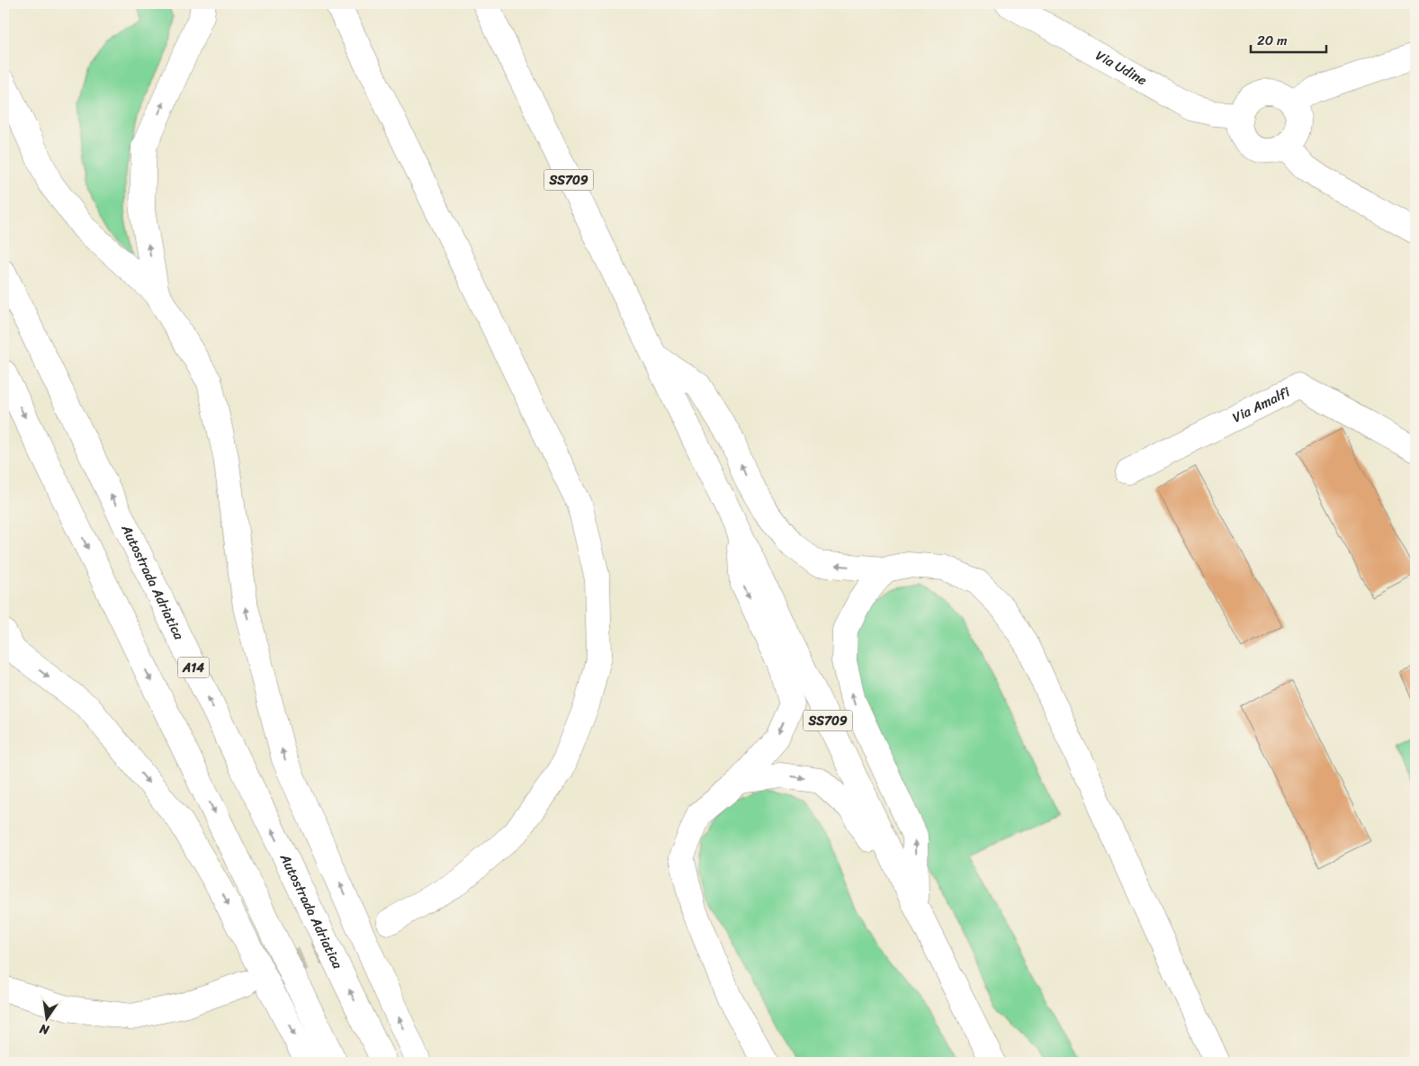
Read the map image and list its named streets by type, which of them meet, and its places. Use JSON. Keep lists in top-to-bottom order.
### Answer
{
  "streets": {
    "main road": [
      "Via Udine",
      "SS709",
      "Via Amalfi",
      "Autostrada Adriatica",
      "A14"
    ]
  },
  "scale_bar": "20 m",
  "north": "bottom"
}
